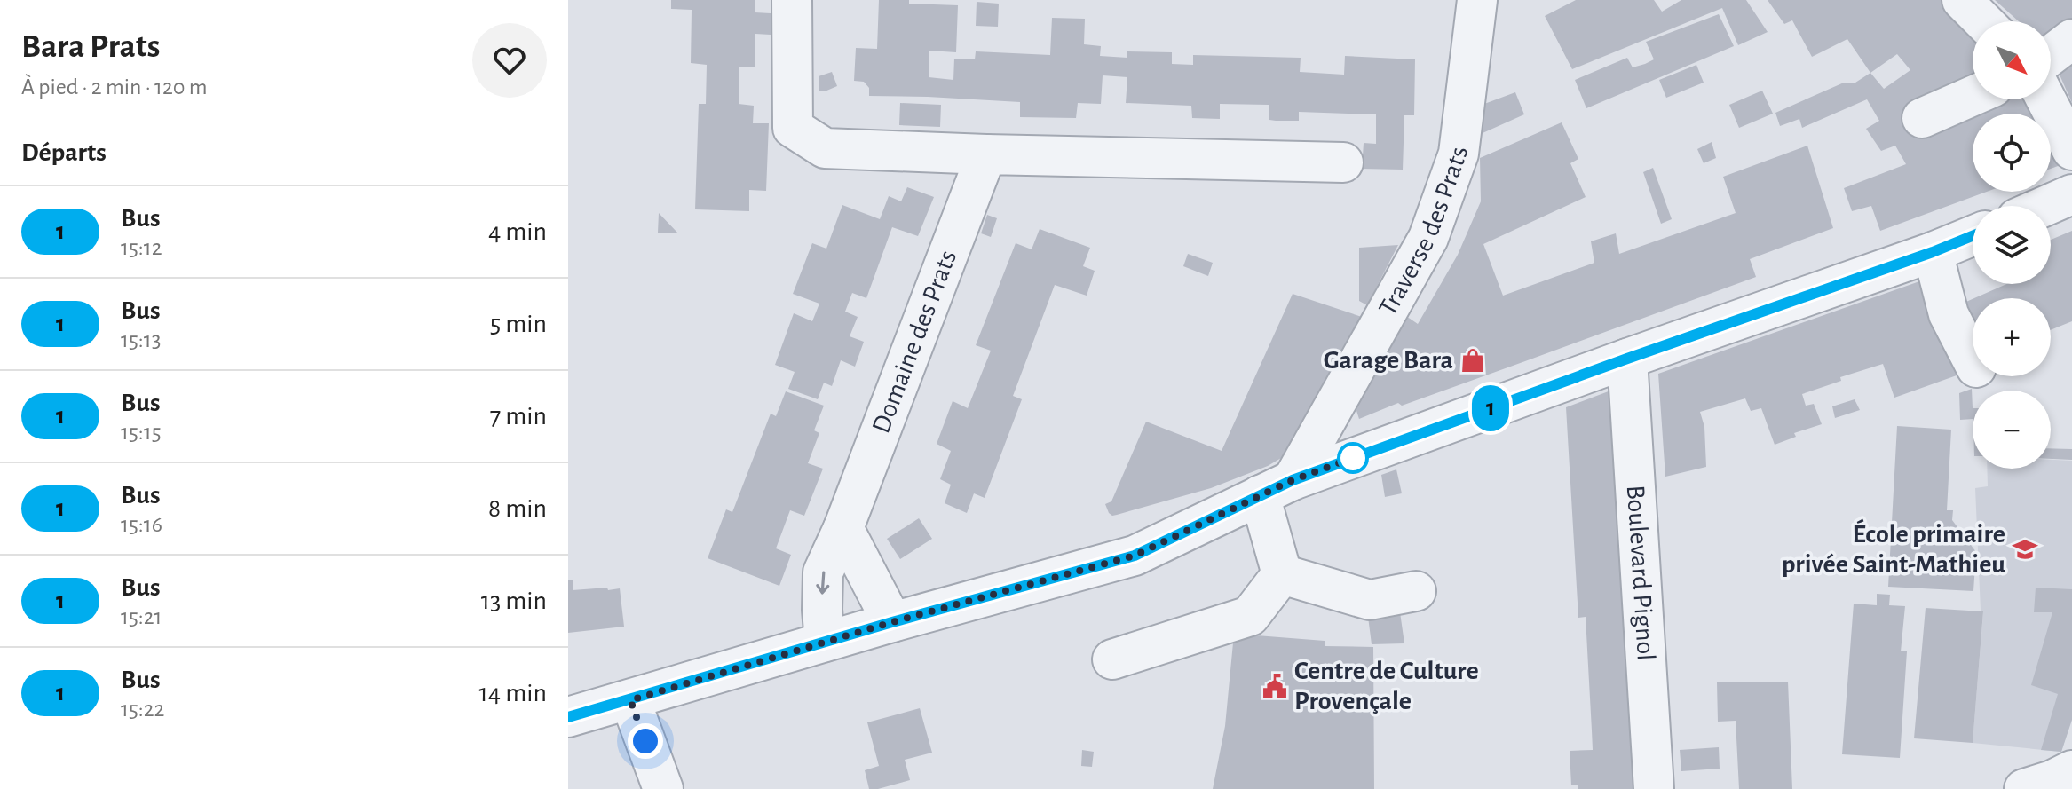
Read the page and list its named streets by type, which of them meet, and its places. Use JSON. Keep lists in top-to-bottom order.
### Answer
{
  "streets": {
    "street": ["Traverse des Prats", "Domaine des Prats", "Boulevard Pignol"]
  },
  "places": {
    "shop": ["Garage Bara"],
    "school or university": ["École primaire privée Saint-Mathieu"],
    "public building": ["Centre de Culture Provençale"]
  },
  "lines": ["bus line 1"],
  "north": "bottom right",
  "page": {
    "heading": [
      ["Bara Prats", "À pied · 2 min · 120 m"],
      "Départs"
    ],
    "on_map": "1",
    "map_buttons": ["+", "−"],
    "list": [
      {
        "mark": "1",
        "name": "Bus",
        "note": "15:12",
        "value": "4 min"
      },
      {
        "mark": "1",
        "name": "Bus",
        "note": "15:13",
        "value": "5 min"
      },
      {
        "mark": "1",
        "name": "Bus",
        "note": "15:15",
        "value": "7 min"
      },
      {
        "mark": "1",
        "name": "Bus",
        "note": "15:16",
        "value": "8 min"
      },
      {
        "mark": "1",
        "name": "Bus",
        "note": "15:21",
        "value": "13 min"
      },
      {
        "mark": "1",
        "name": "Bus",
        "note": "15:22",
        "value": "14 min"
      }
    ]
  }
}
